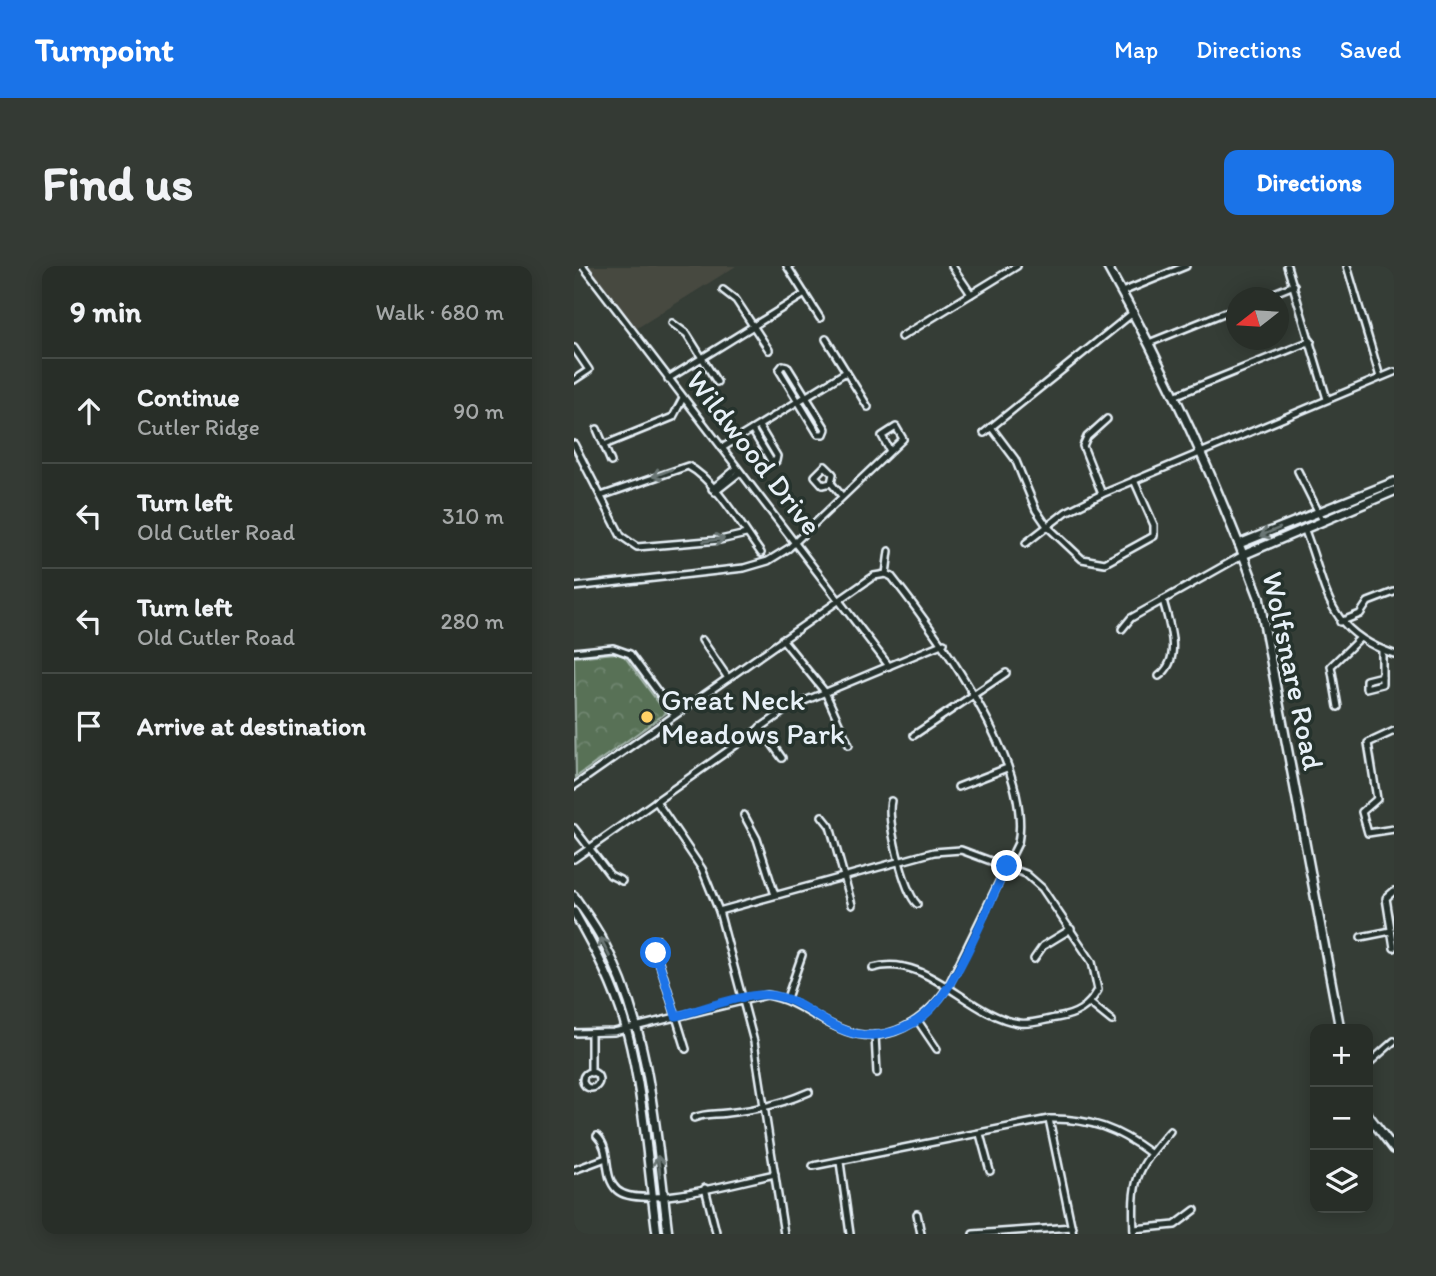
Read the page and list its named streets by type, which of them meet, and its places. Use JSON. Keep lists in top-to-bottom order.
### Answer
{
  "streets": {
    "street": ["Wildwood Drive", "Wolfsnare Road"]
  },
  "places": ["Great Neck Meadows Park"],
  "north": "left",
  "page": {
    "header": "Turnpoint",
    "nav": ["Map", "Directions", "Saved"],
    "buttons": "Directions",
    "title": "Find us",
    "heading": ["9 min", "Walk · 680 m"],
    "list": [
      ["Continue", "Cutler Ridge", "90 m"],
      ["Turn left", "Old Cutler Road", "310 m"],
      ["Turn left", "Old Cutler Road", "280 m"],
      "Arrive at destination"
    ],
    "map_buttons": ["+", "−"]
  }
}
